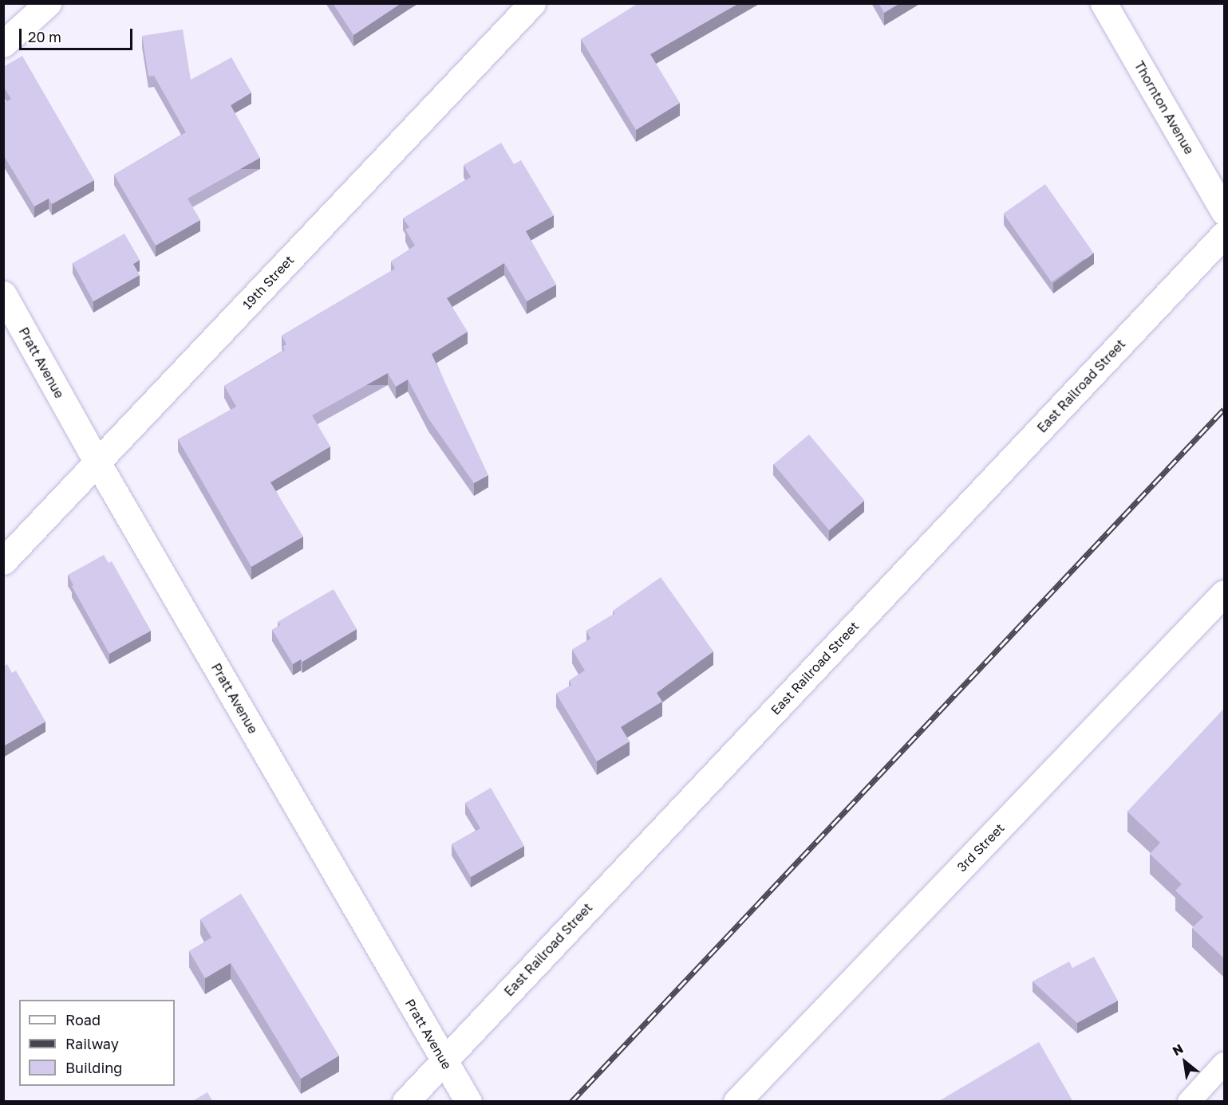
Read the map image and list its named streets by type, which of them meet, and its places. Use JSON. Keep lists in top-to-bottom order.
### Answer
{
  "streets": {
    "street": [
      "Thornton Avenue",
      "19th Street",
      "Pratt Avenue",
      "East Railroad Street",
      "3rd Street"
    ]
  },
  "crossings": [
    ["19th Street", "Pratt Avenue"],
    ["Pratt Avenue", "East Railroad Street"]
  ],
  "legend": ["Road", "Railway", "Building"],
  "scale_bar": "20 m",
  "north": "top left"
}
